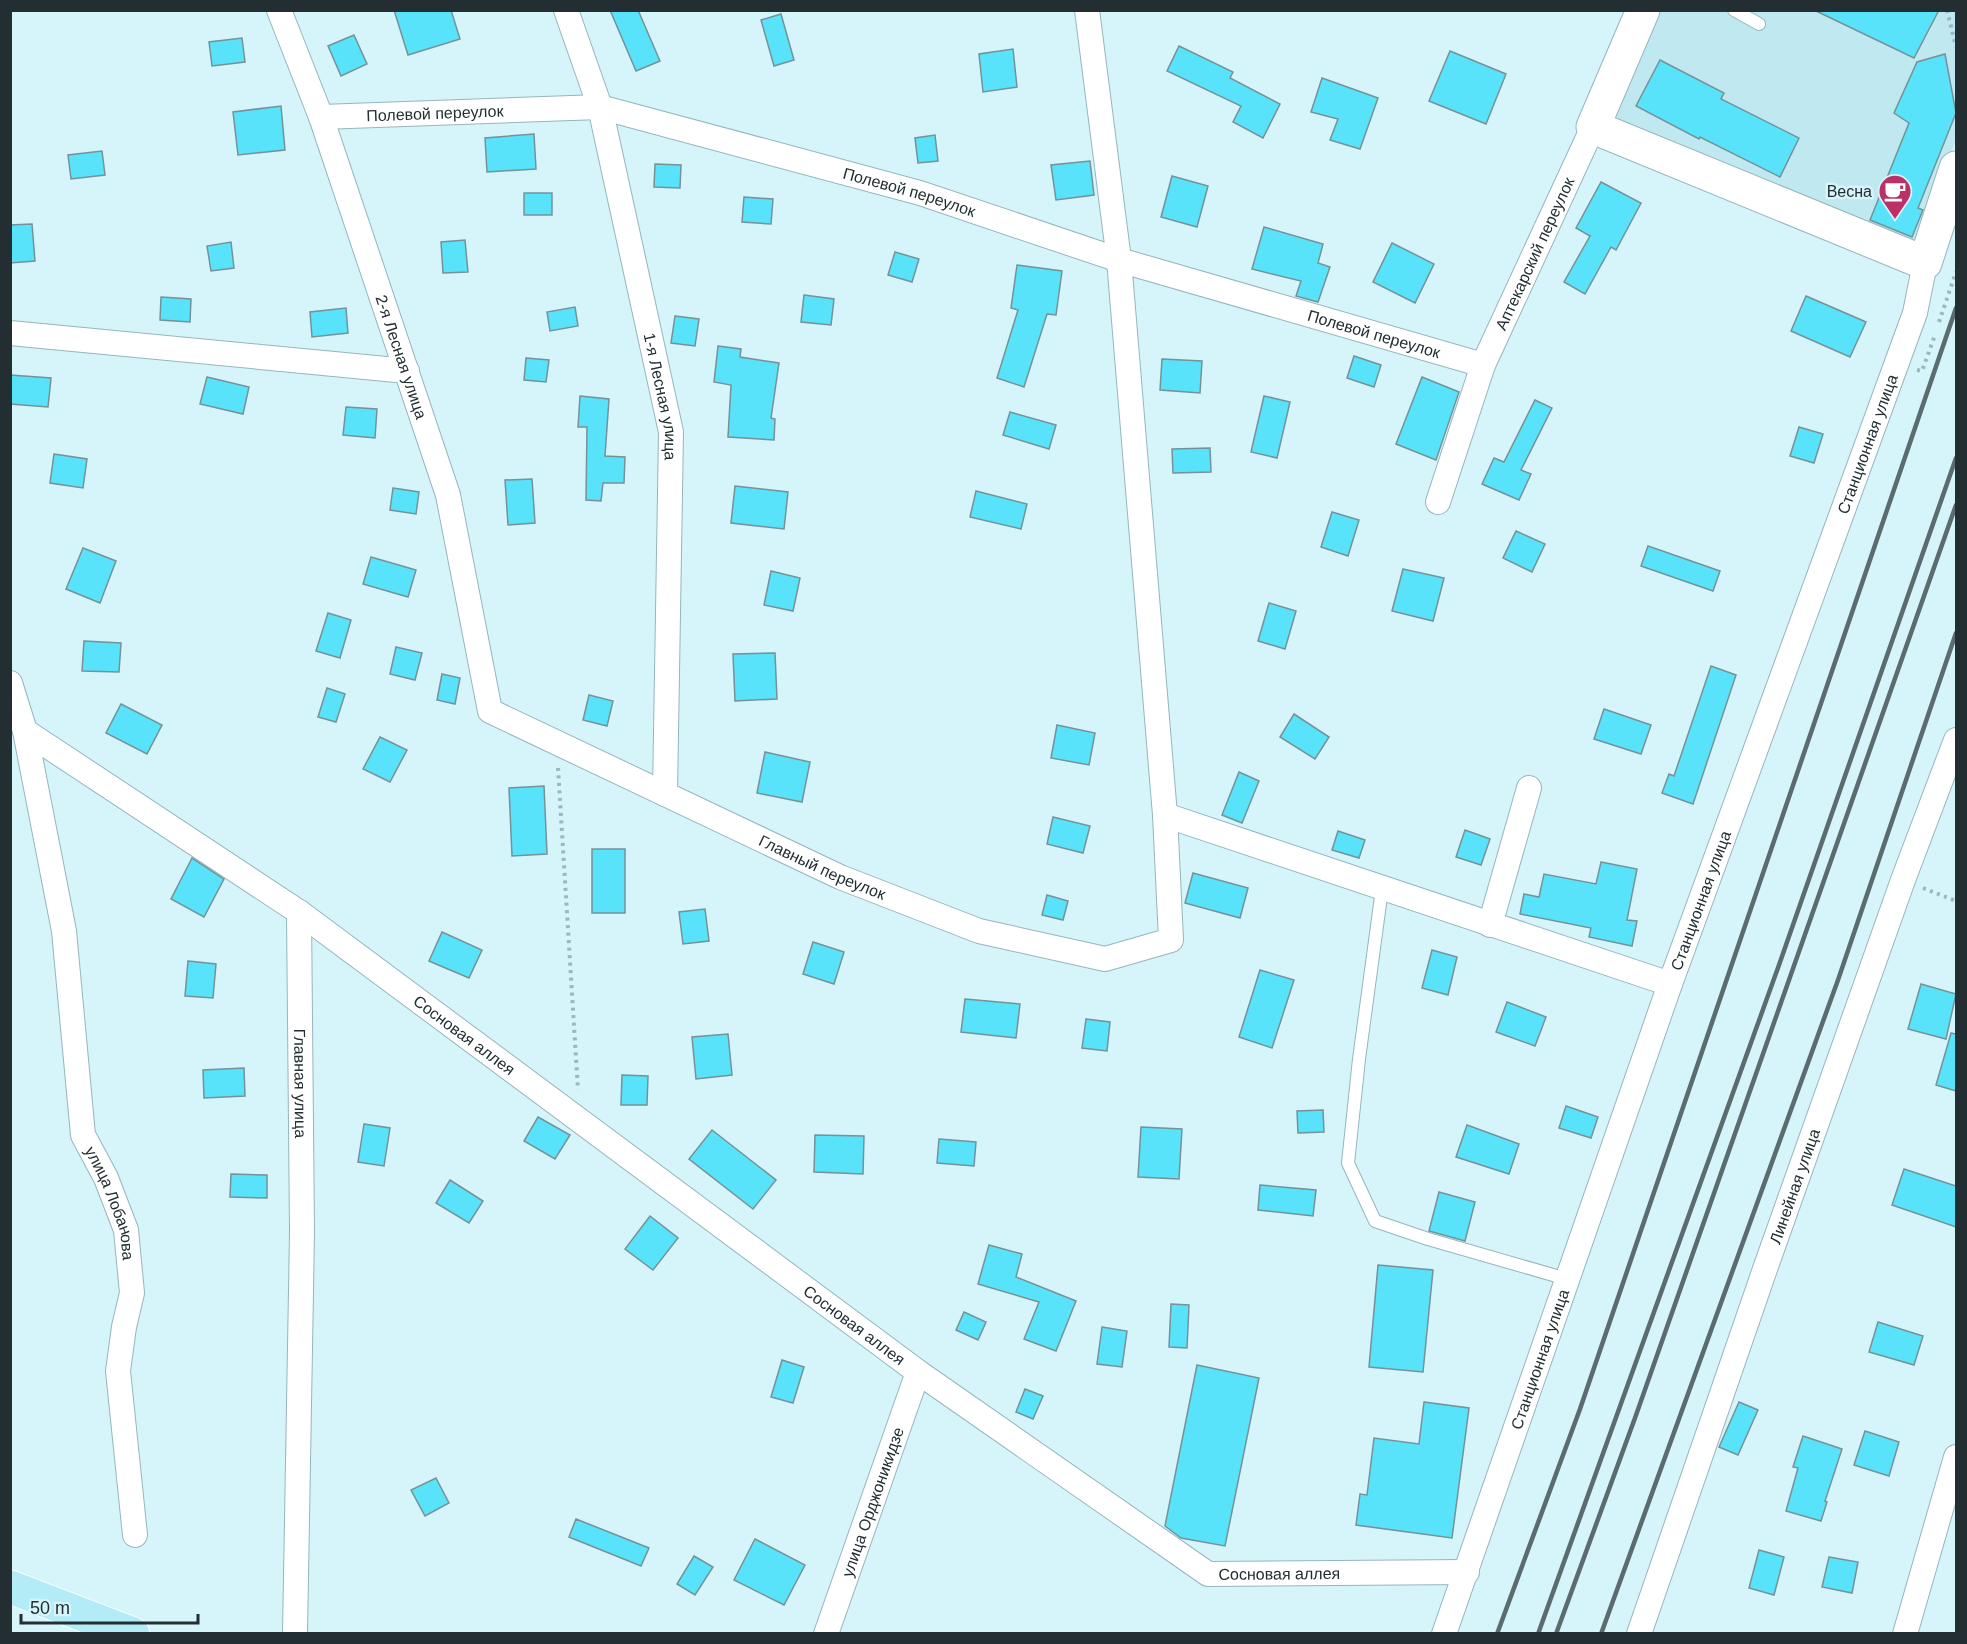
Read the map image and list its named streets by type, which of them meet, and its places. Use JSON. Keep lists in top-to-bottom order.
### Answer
{
  "streets": {
    "street": [
      "Полевой переулок",
      "Аптекарский переулок",
      "2-я Лесная улица",
      "1-я Лесная улица",
      "Станционная улица",
      "Главный переулок",
      "Сосновая аллея",
      "Главная улица",
      "Линейная улица",
      "улица Лобанова",
      "улица Орджоникидзе"
    ]
  },
  "crossings": [
    ["Полевой переулок", "Аптекарский переулок"],
    ["Полевой переулок", "2-я Лесная улица"],
    ["Полевой переулок", "1-я Лесная улица"],
    ["2-я Лесная улица", "Главный переулок"],
    ["1-я Лесная улица", "Главный переулок"],
    ["Станционная улица", "Сосновая аллея"],
    ["Сосновая аллея", "Главная улица"],
    ["Сосновая аллея", "улица Орджоникидзе"]
  ],
  "places": {
    "cafe": ["Весна"]
  },
  "scale_bar": "50 m"
}
